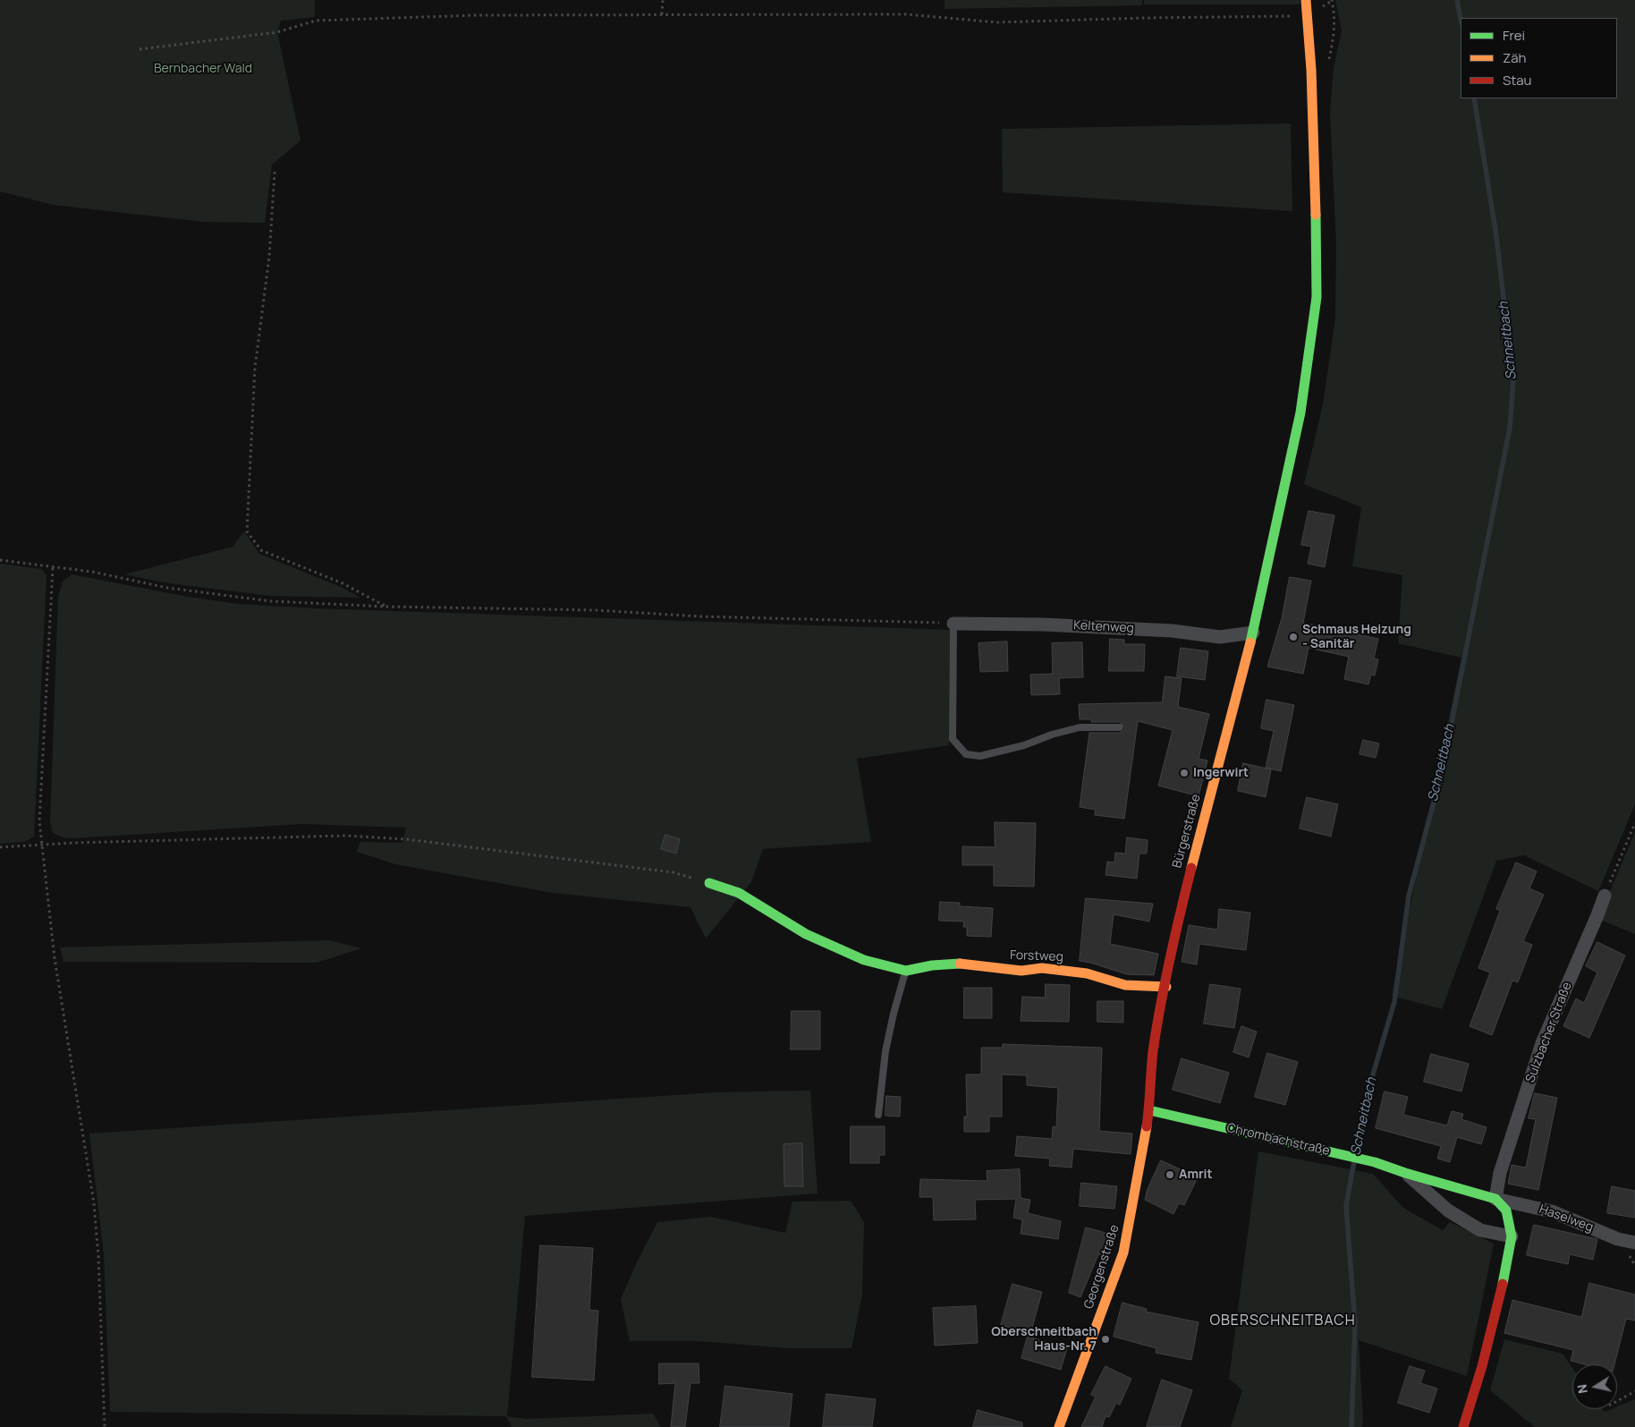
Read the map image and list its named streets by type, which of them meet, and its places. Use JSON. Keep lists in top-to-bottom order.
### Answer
{
  "streets": {
    "street": [
      "Keltenweg",
      "Bürgerstraße",
      "Forstweg",
      "Sulzbacher Straße",
      "Chrombachstraße",
      "Haselweg",
      "Georgenstraße"
    ]
  },
  "crossings": [
    ["Keltenweg", "Bürgerstraße"],
    ["Bürgerstraße", "Forstweg"],
    ["Bürgerstraße", "Chrombachstraße"],
    ["Bürgerstraße", "Georgenstraße"],
    ["Sulzbacher Straße", "Chrombachstraße"],
    ["Sulzbacher Straße", "Haselweg"],
    ["Chrombachstraße", "Haselweg"],
    ["Chrombachstraße", "Georgenstraße"]
  ],
  "districts": ["OBERSCHNEITBACH"],
  "water": ["Schneitbach"],
  "parks": ["Bernbacher Wald"],
  "places": [
    "Schmaus Heizung - Sanitär",
    "Ingerwirt",
    "Amrit",
    "Oberschneitbach Haus-Nr. 7"
  ],
  "legend": ["Frei", "Zäh", "Stau"],
  "north": "left"
}
